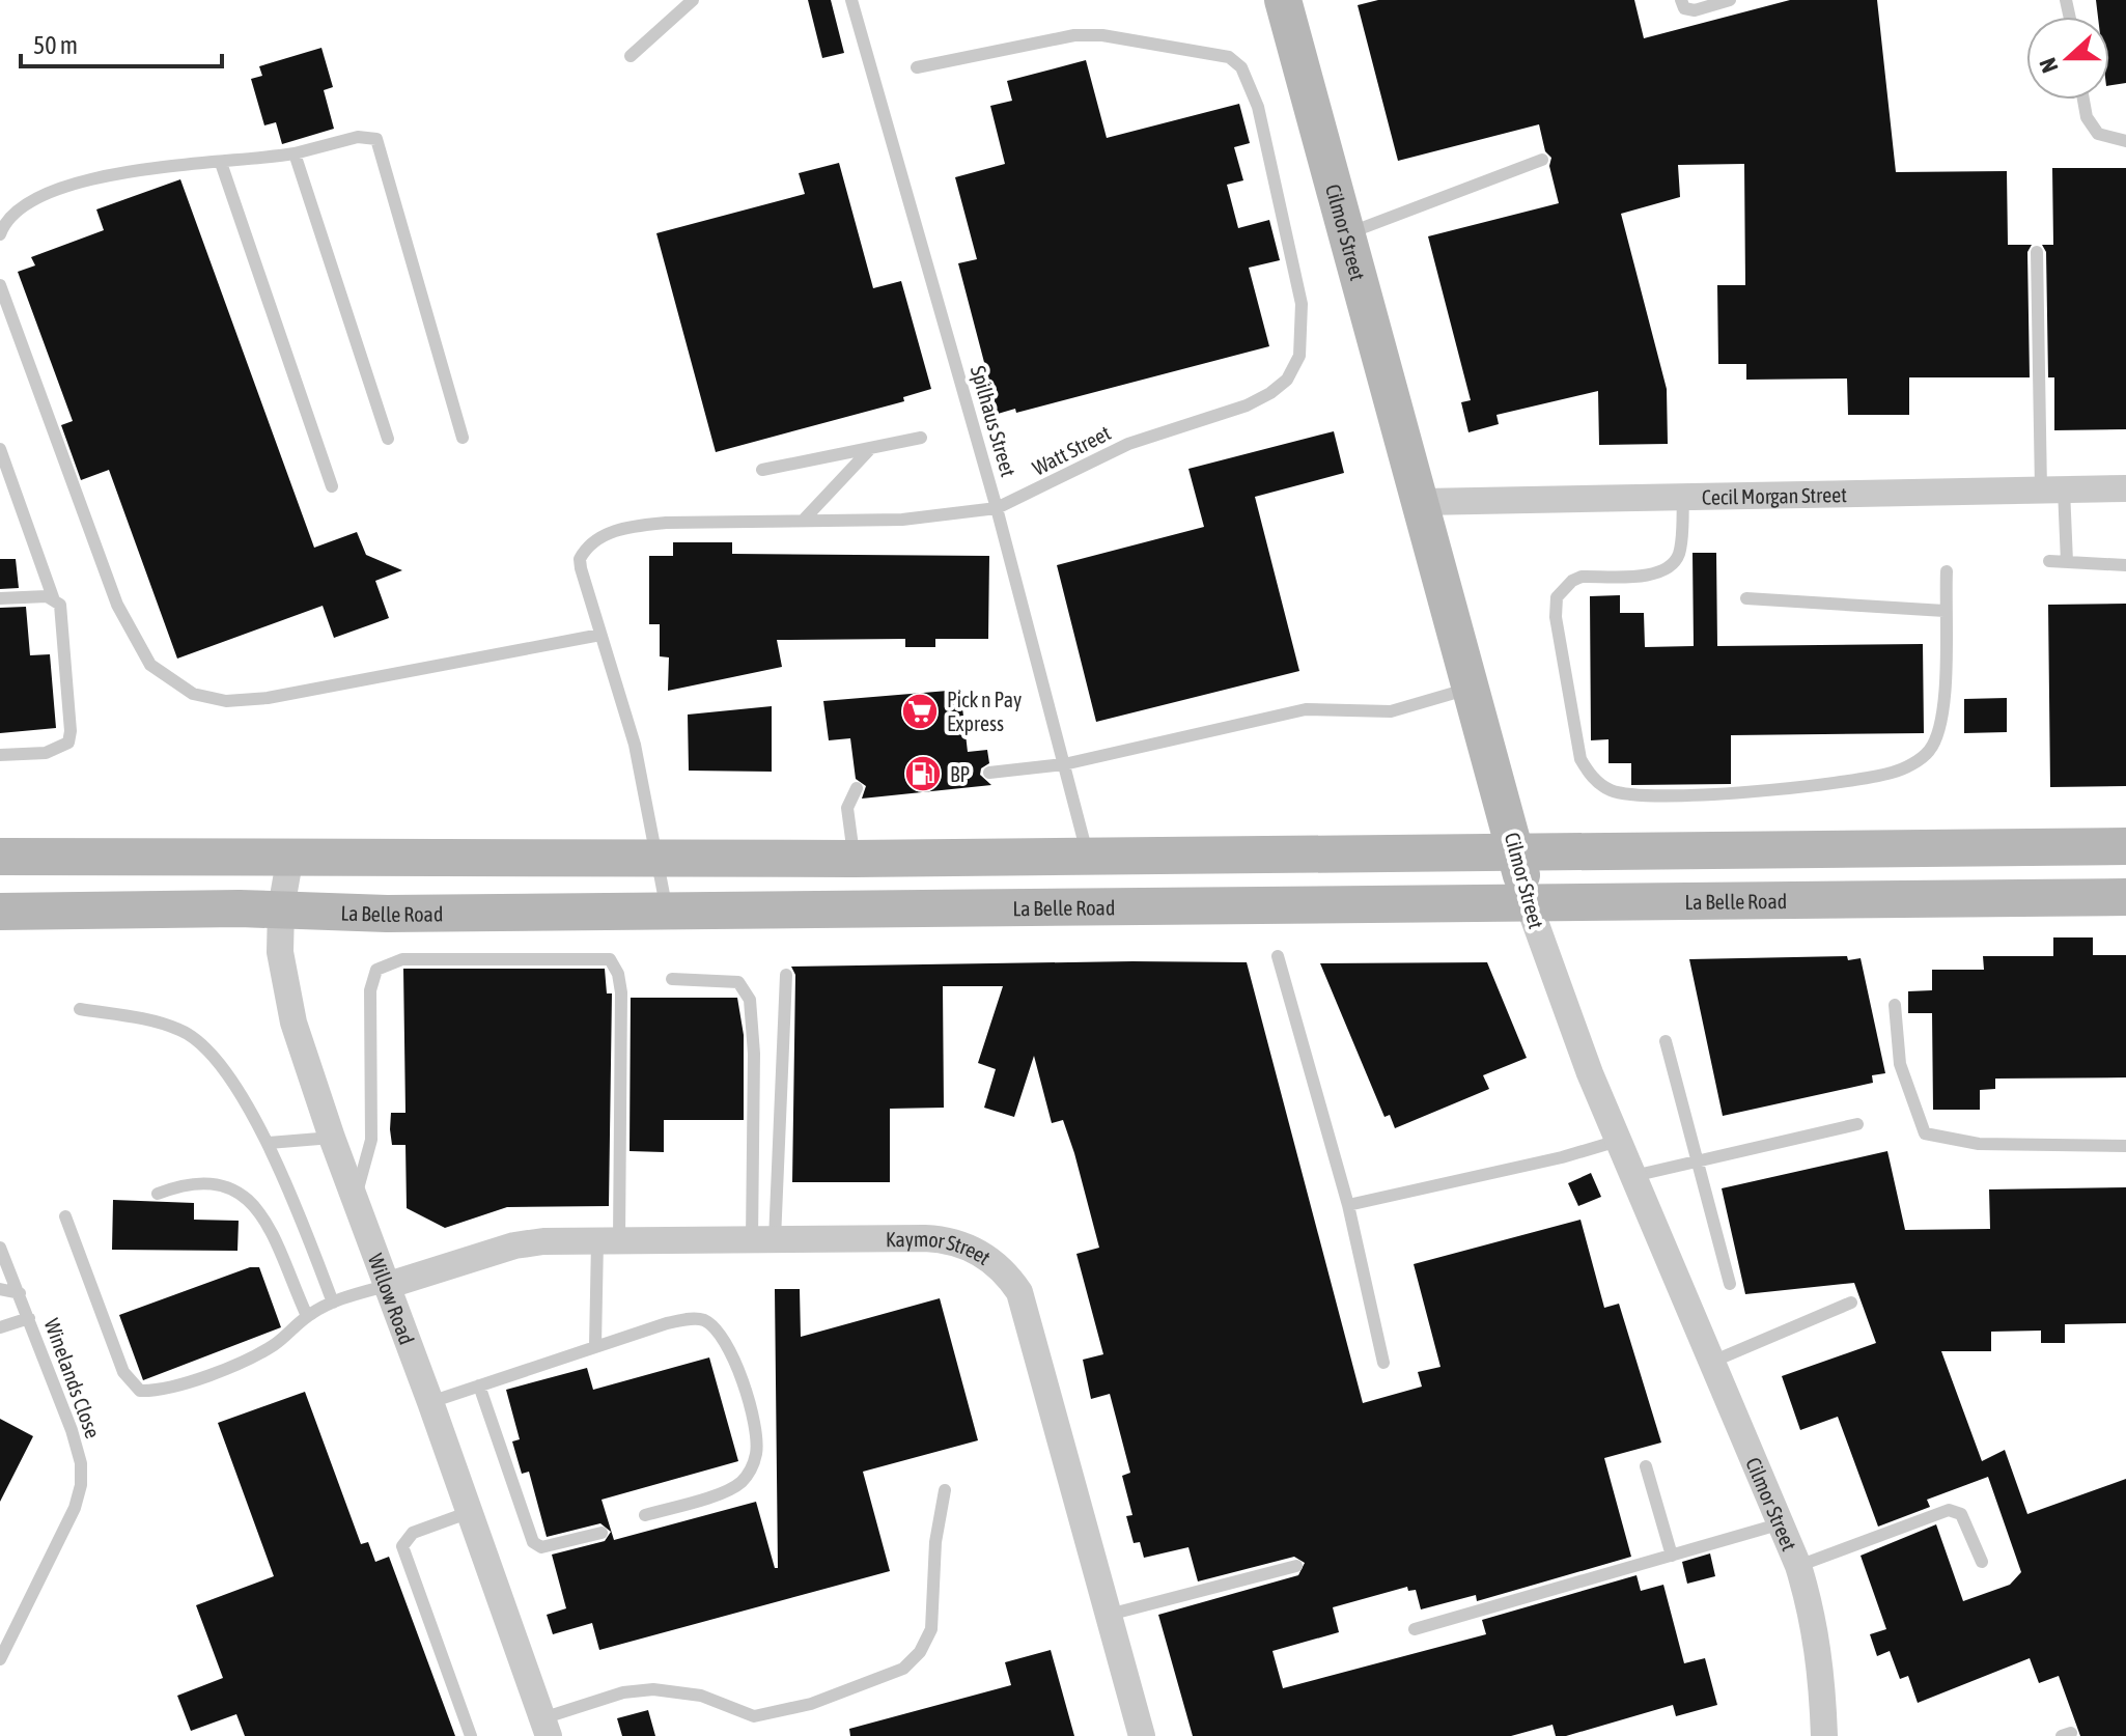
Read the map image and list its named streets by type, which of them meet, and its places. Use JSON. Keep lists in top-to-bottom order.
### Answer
{
  "streets": {
    "main road": ["Cilmor Street", "La Belle Road"],
    "street": ["Cecil Morgan Street", "Kaymor Street", "Willow Road"],
    "lane": ["Spilhaus Street", "Watt Street", "Winelands Close"]
  },
  "crossings": [
    ["Cilmor Street", "Cecil Morgan Street"],
    ["Cilmor Street", "La Belle Road"],
    ["Spilhaus Street", "Watt Street"],
    ["Watt Street", "La Belle Road"],
    ["La Belle Road", "Willow Road"],
    ["Kaymor Street", "Willow Road"]
  ],
  "places": {
    "supermarket": ["Pick n Pay Express"],
    "fuel station": ["BP"]
  },
  "scale_bar": "50 m",
  "north": "left"
}
